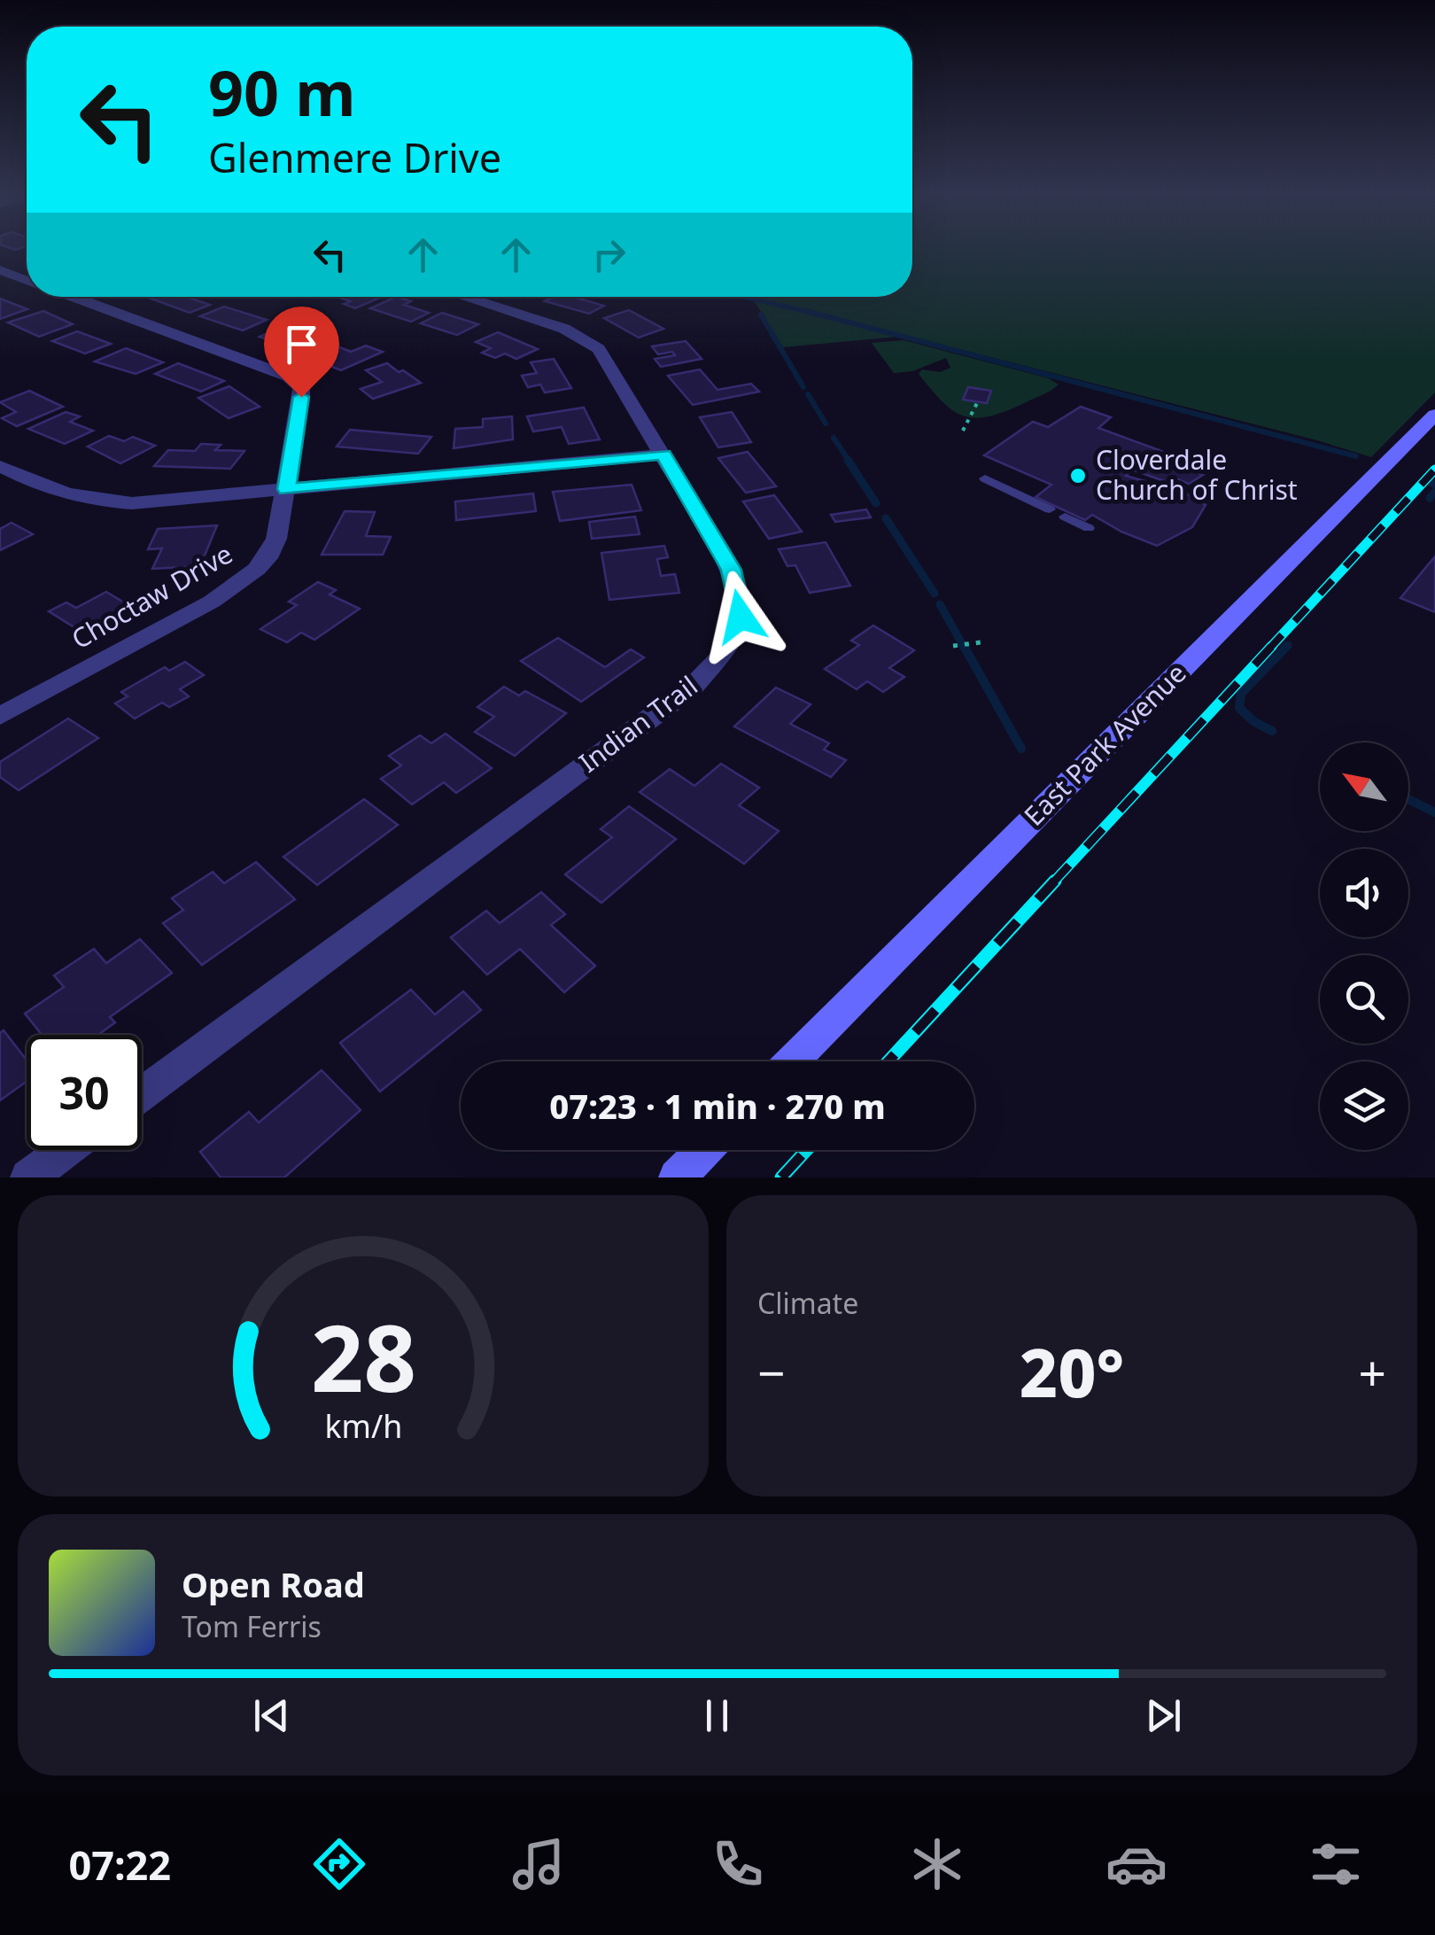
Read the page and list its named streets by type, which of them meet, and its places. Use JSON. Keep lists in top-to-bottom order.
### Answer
{
  "streets": {
    "street": ["Choctaw Drive", "Indian Trail", "East Park Avenue"]
  },
  "places": ["Cloverdale Church of Christ"],
  "north": "top left",
  "page": {
    "turn": ["90 m", "Glenmere Drive"],
    "limit": "30",
    "trip": "07:23 · 1 min · 270 m",
    "tile": "Climate",
    "heat": ["−", "20°", "+"],
    "song": ["Open Road", "Tom Ferris"],
    "tabs": "07:22",
    "gauge": ["28", "km/h"]
  }
}
